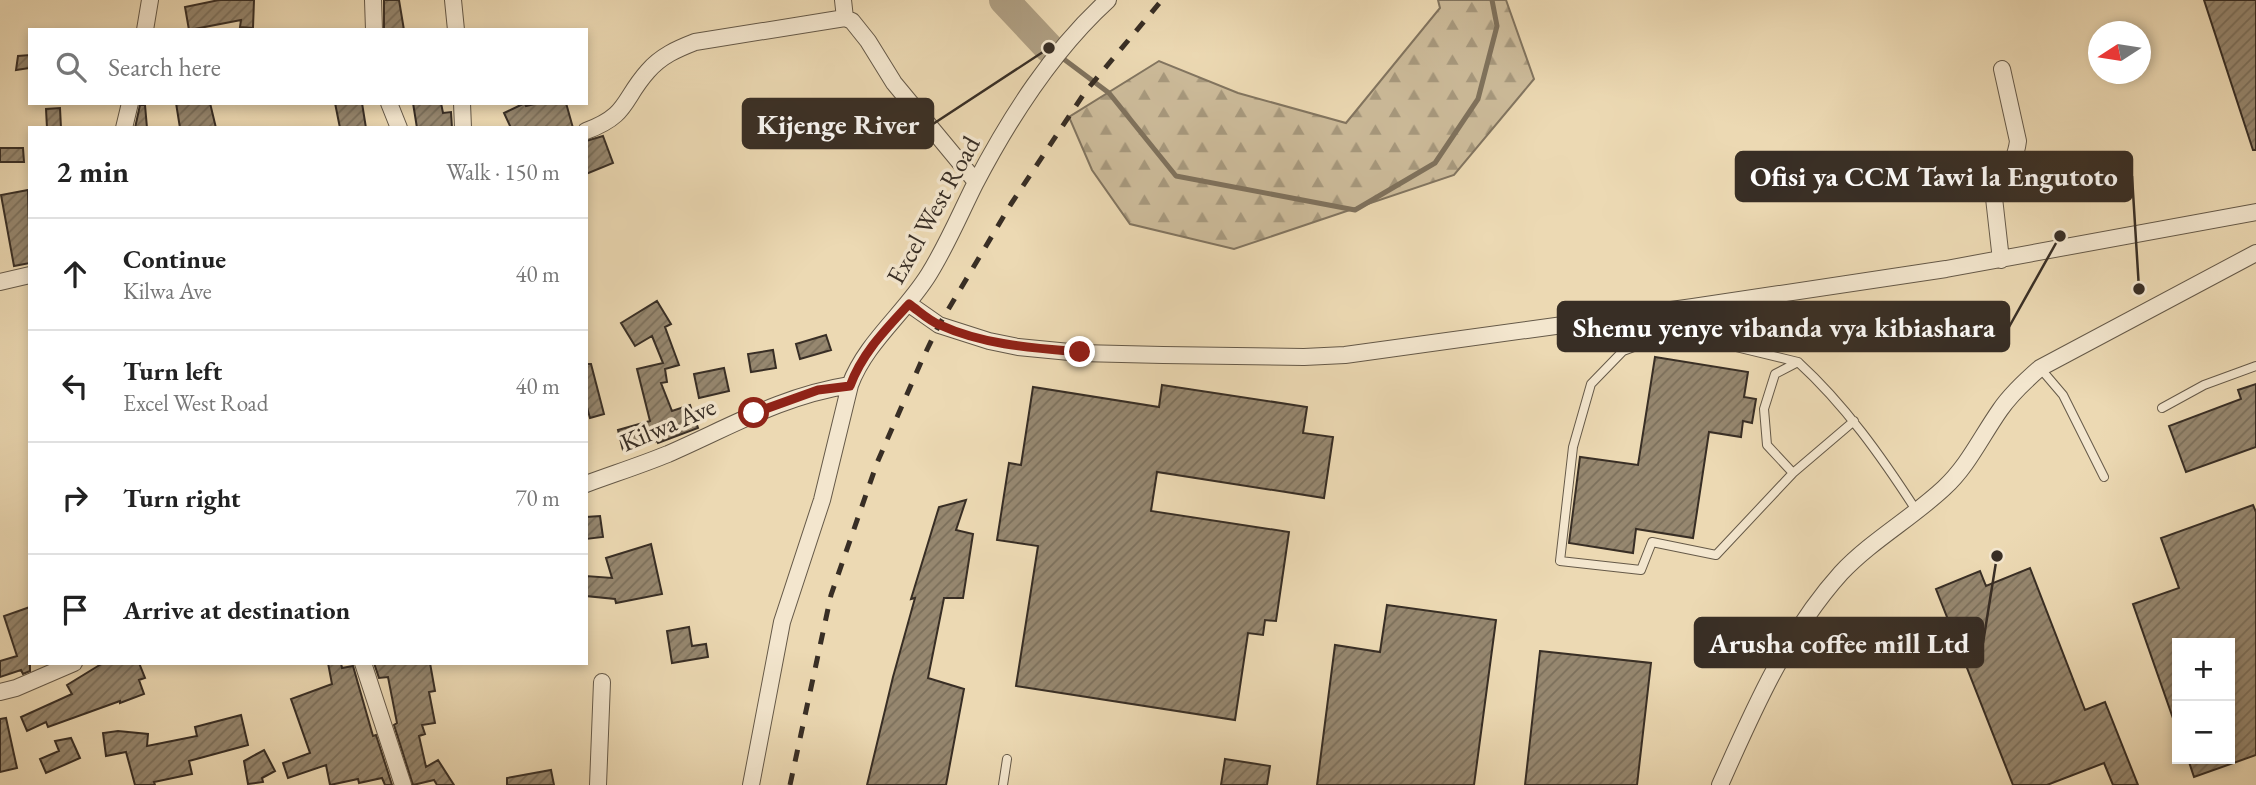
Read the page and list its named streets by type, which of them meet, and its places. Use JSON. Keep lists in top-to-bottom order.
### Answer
{
  "streets": {
    "street": ["Excel West Road", "Kilwa Ave"]
  },
  "crossings": [
    ["Excel West Road", "Kilwa Ave"]
  ],
  "places": [
    "Kijenge River",
    "Shemu yenye vibanda vya kibiashara",
    "Ofisi ya CCM Tawi la Engutoto",
    "Arusha coffee mill Ltd"
  ],
  "north": "left",
  "page": {
    "search": "Search here",
    "heading": ["2 min", "Walk · 150 m"],
    "list": [
      ["Continue", "Kilwa Ave", "40 m"],
      ["Turn left", "Excel West Road", "40 m"],
      ["Turn right", "70 m"],
      "Arrive at destination"
    ],
    "map_buttons": ["+", "−"]
  }
}
